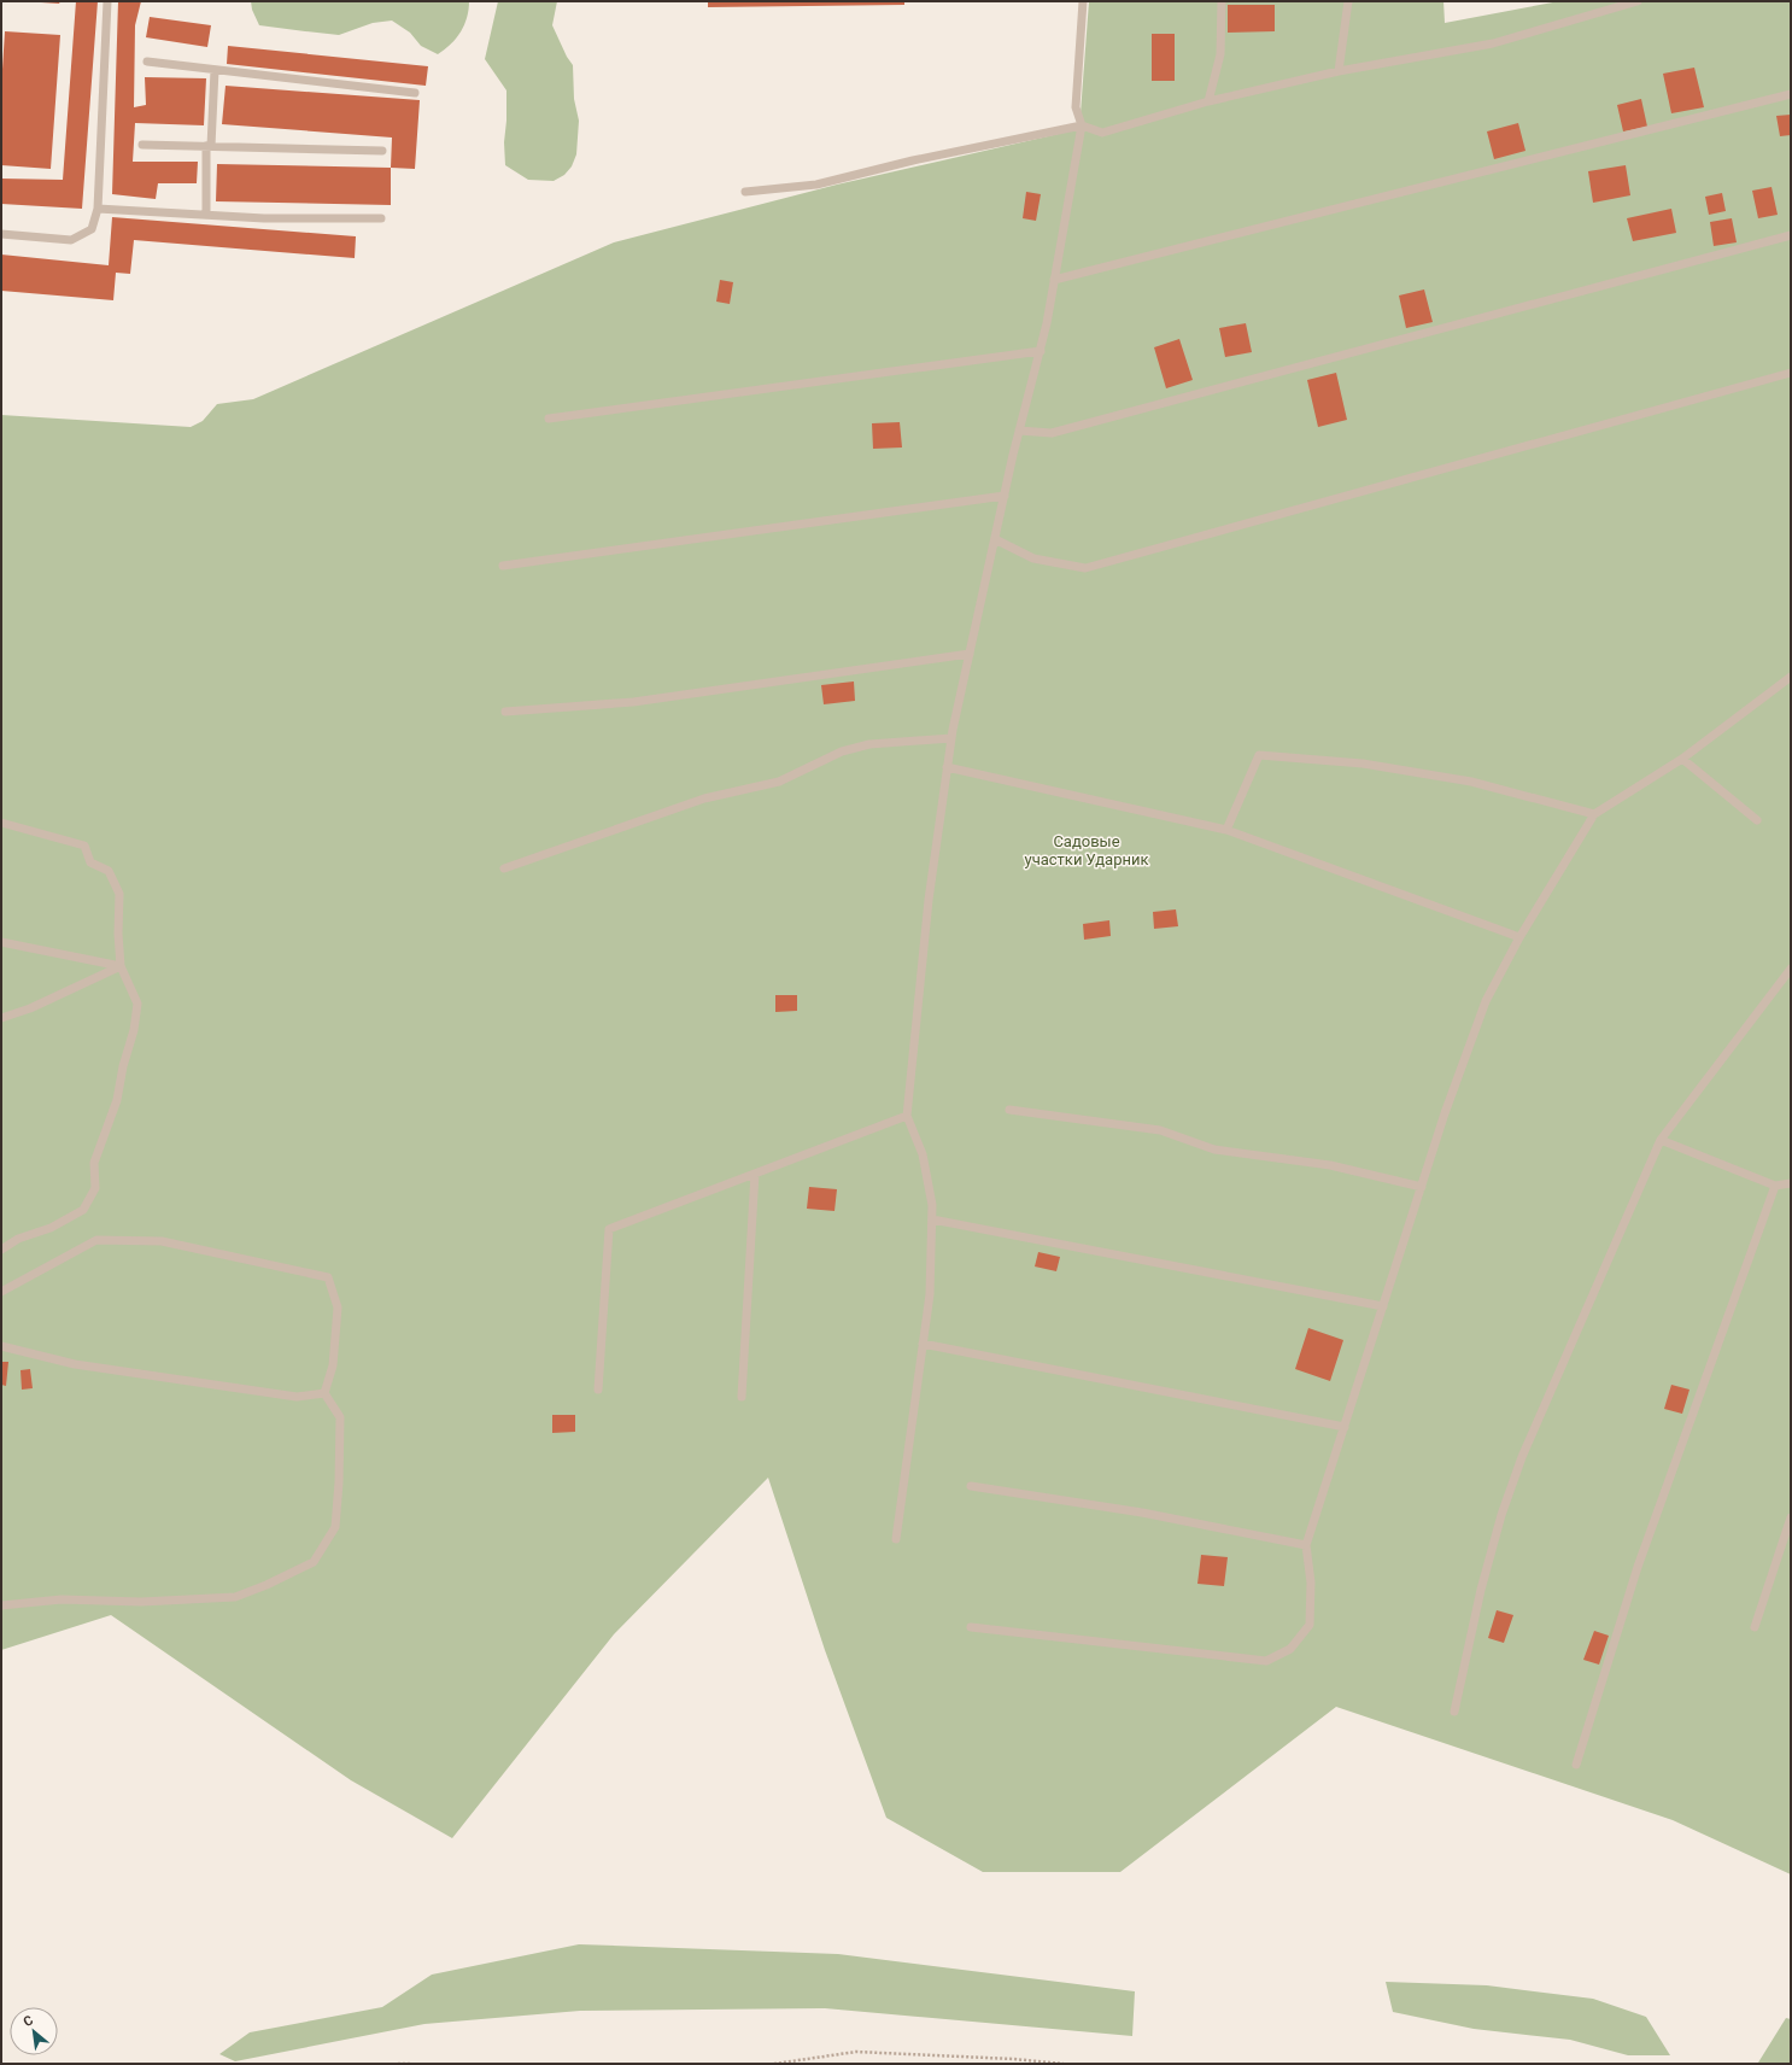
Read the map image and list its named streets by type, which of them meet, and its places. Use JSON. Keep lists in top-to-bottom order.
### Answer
{
  "parks": ["Садовые участки Ударник"],
  "north": "top left"
}
